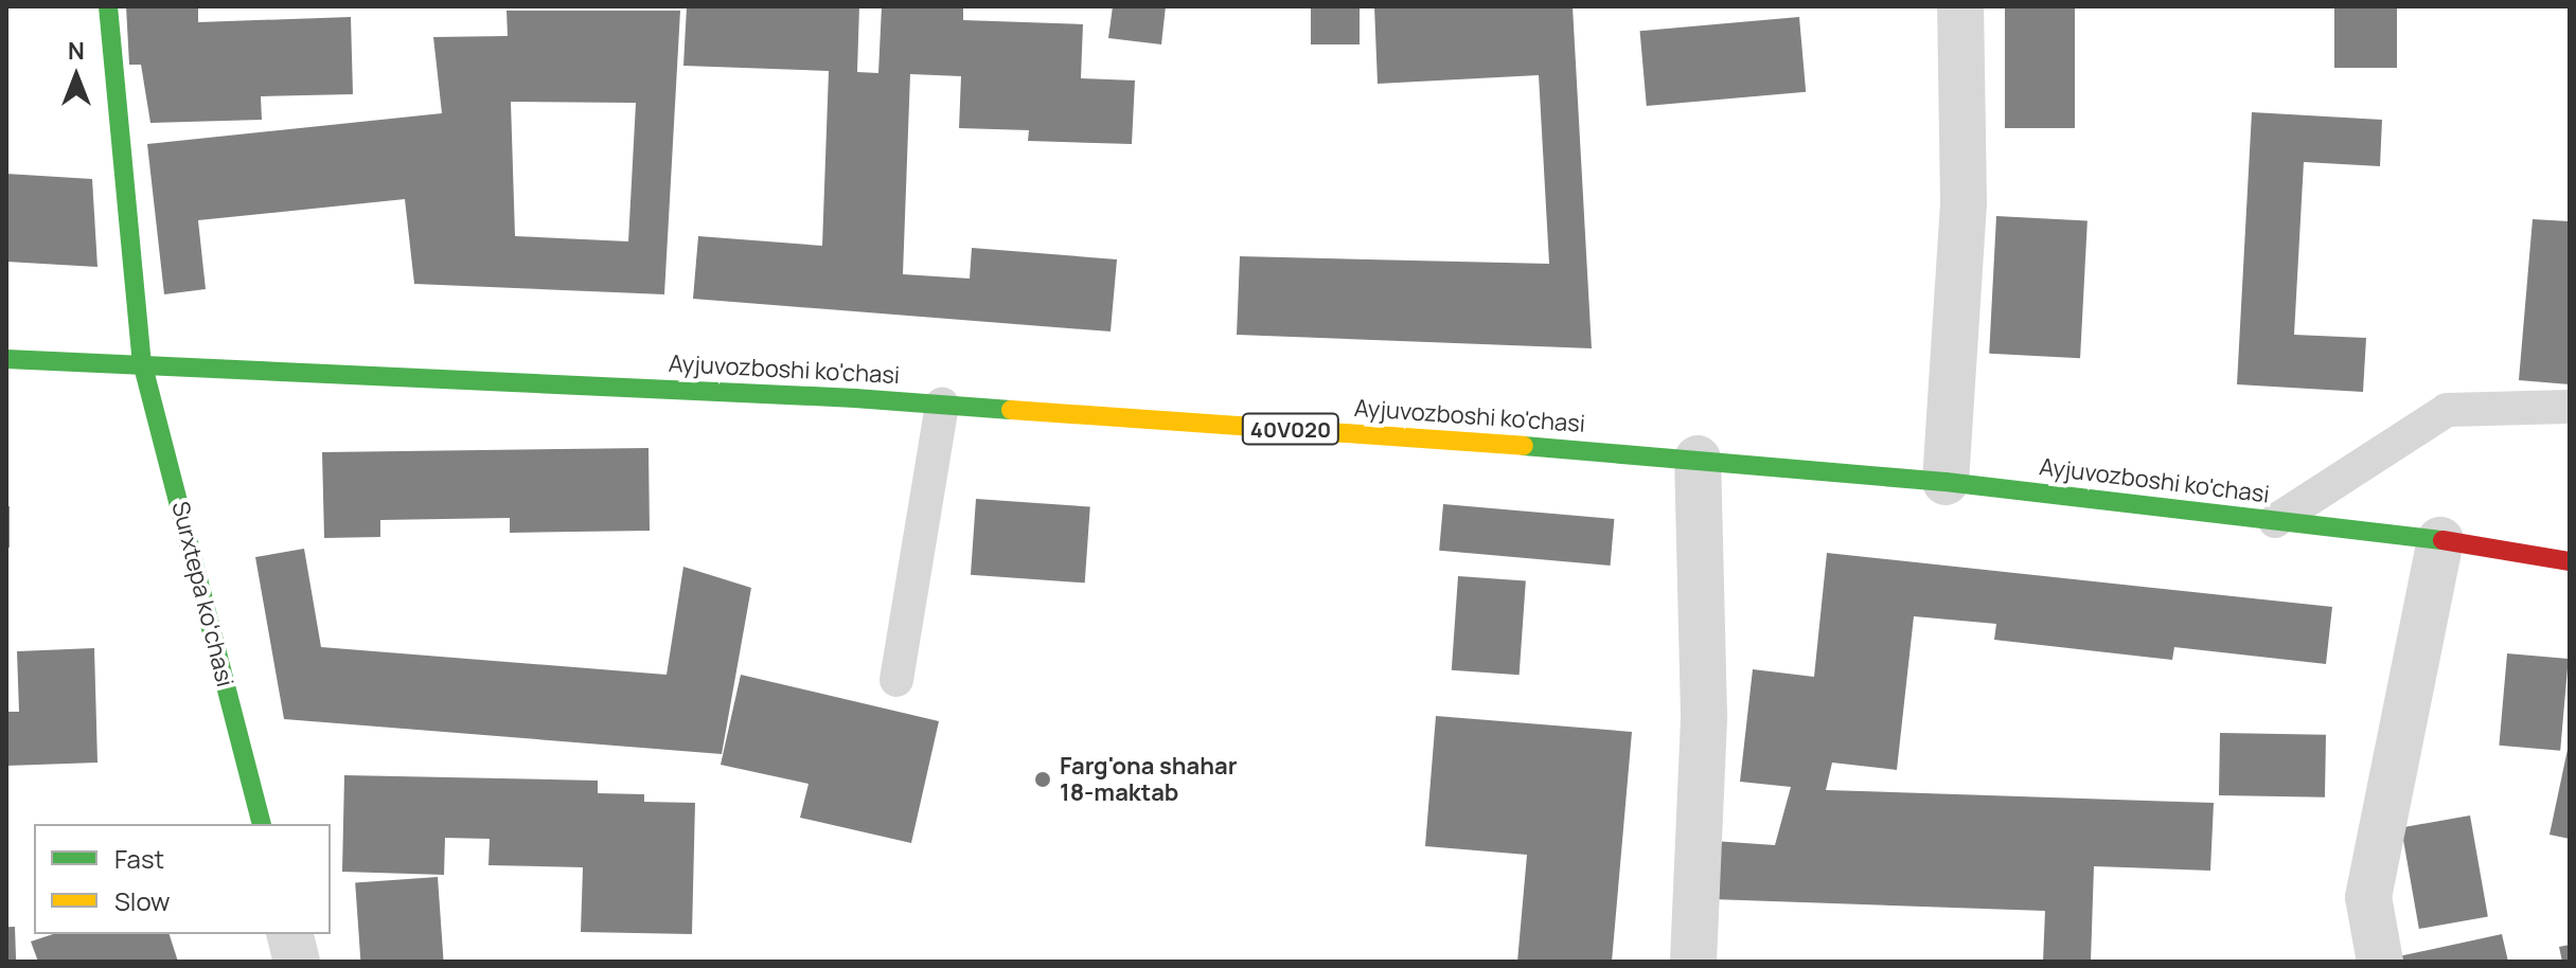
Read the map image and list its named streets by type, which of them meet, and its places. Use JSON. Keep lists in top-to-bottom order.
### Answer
{
  "streets": {
    "main road": ["Ayjuvozboshi ko'chasi", "40V020", "Surxtepa koʻchasi"]
  },
  "crossings": [
    ["Ayjuvozboshi ko'chasi", "Surxtepa koʻchasi"]
  ],
  "places": ["Farg'ona shahar 18-maktab"],
  "legend": ["Fast", "Slow"],
  "north": "top"
}
